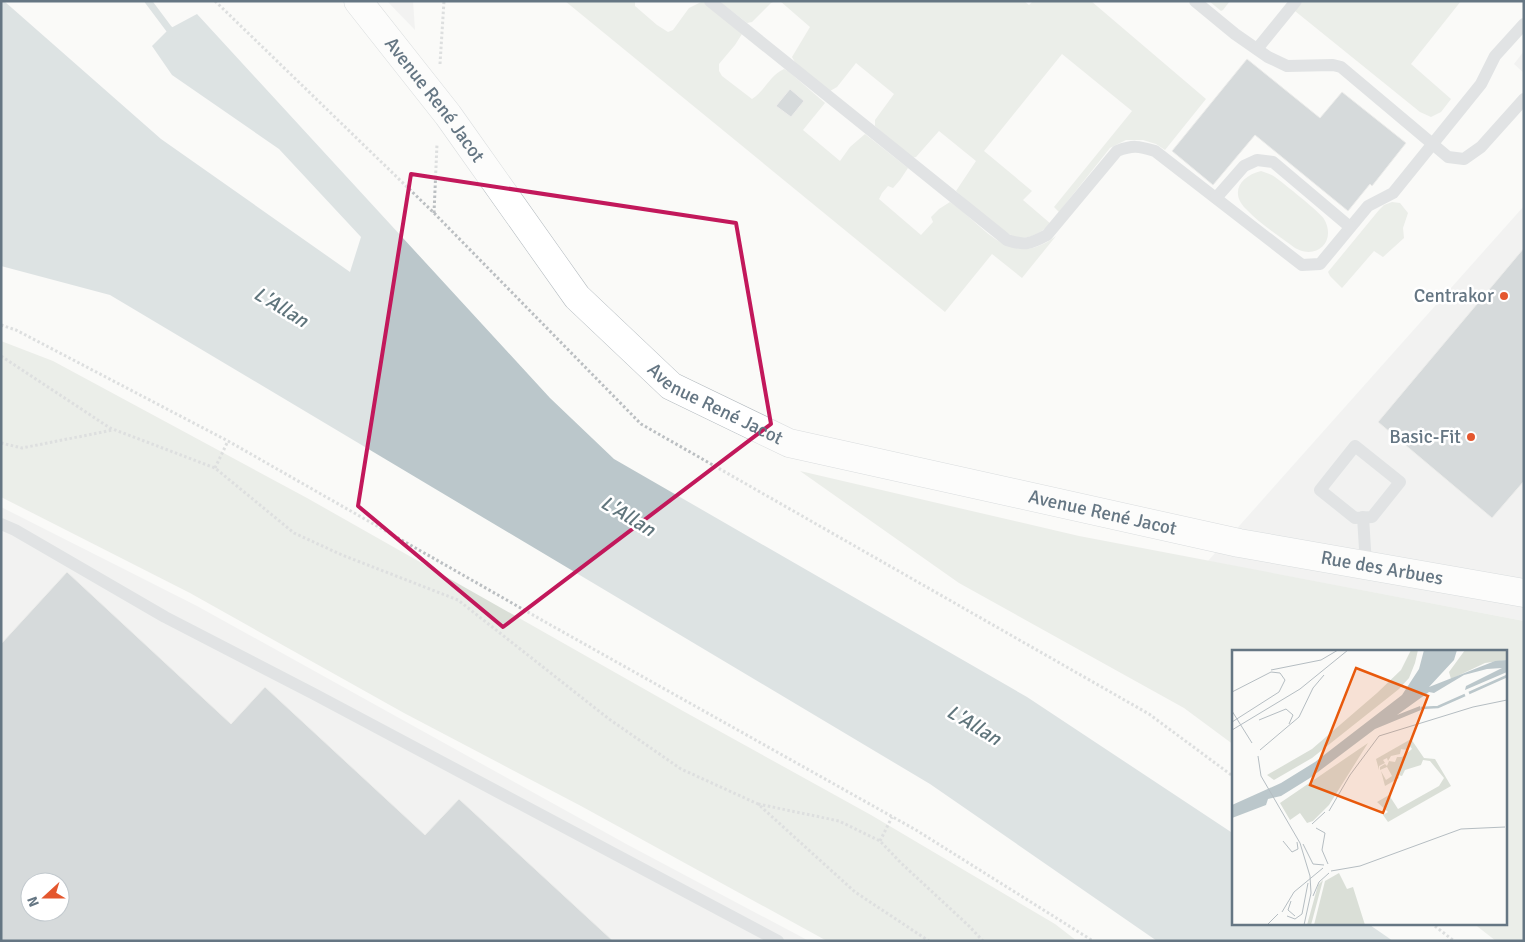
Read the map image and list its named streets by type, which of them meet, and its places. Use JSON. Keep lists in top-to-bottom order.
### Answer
{
  "streets": {
    "main road": ["Avenue René Jacot", "Rue des Arbues"]
  },
  "crossings": [
    ["Avenue René Jacot", "Rue des Arbues"]
  ],
  "water": ["L'Allan"],
  "places": ["Centrakor", "Basic-Fit"],
  "north": "left"
}
